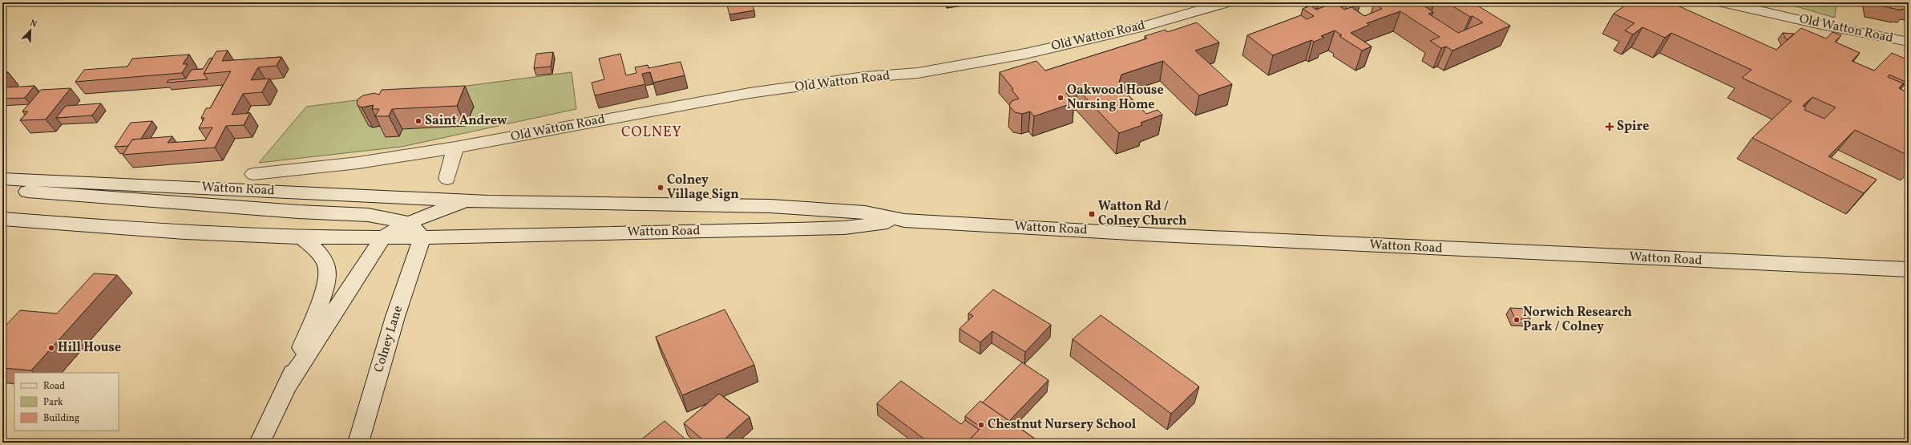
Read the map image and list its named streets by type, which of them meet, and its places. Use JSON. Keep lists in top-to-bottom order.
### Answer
{
  "streets": {
    "main road": ["Old Watton Road", "Watton Road", "Colney Lane"]
  },
  "crossings": [
    ["Watton Road", "Colney Lane"]
  ],
  "districts": ["COLNEY"],
  "places": {
    "other": [
      "Oakwood House Nursing Home",
      "Saint Andrew",
      "Colney Village Sign",
      "Norwich Research Park / Colney",
      "Hill House",
      "Chestnut Nursery School"
    ],
    "health": ["Spire"],
    "transit": ["Watton Rd / Colney Church"]
  },
  "legend": ["Road", "Park", "Building"],
  "north": "top right"
}
